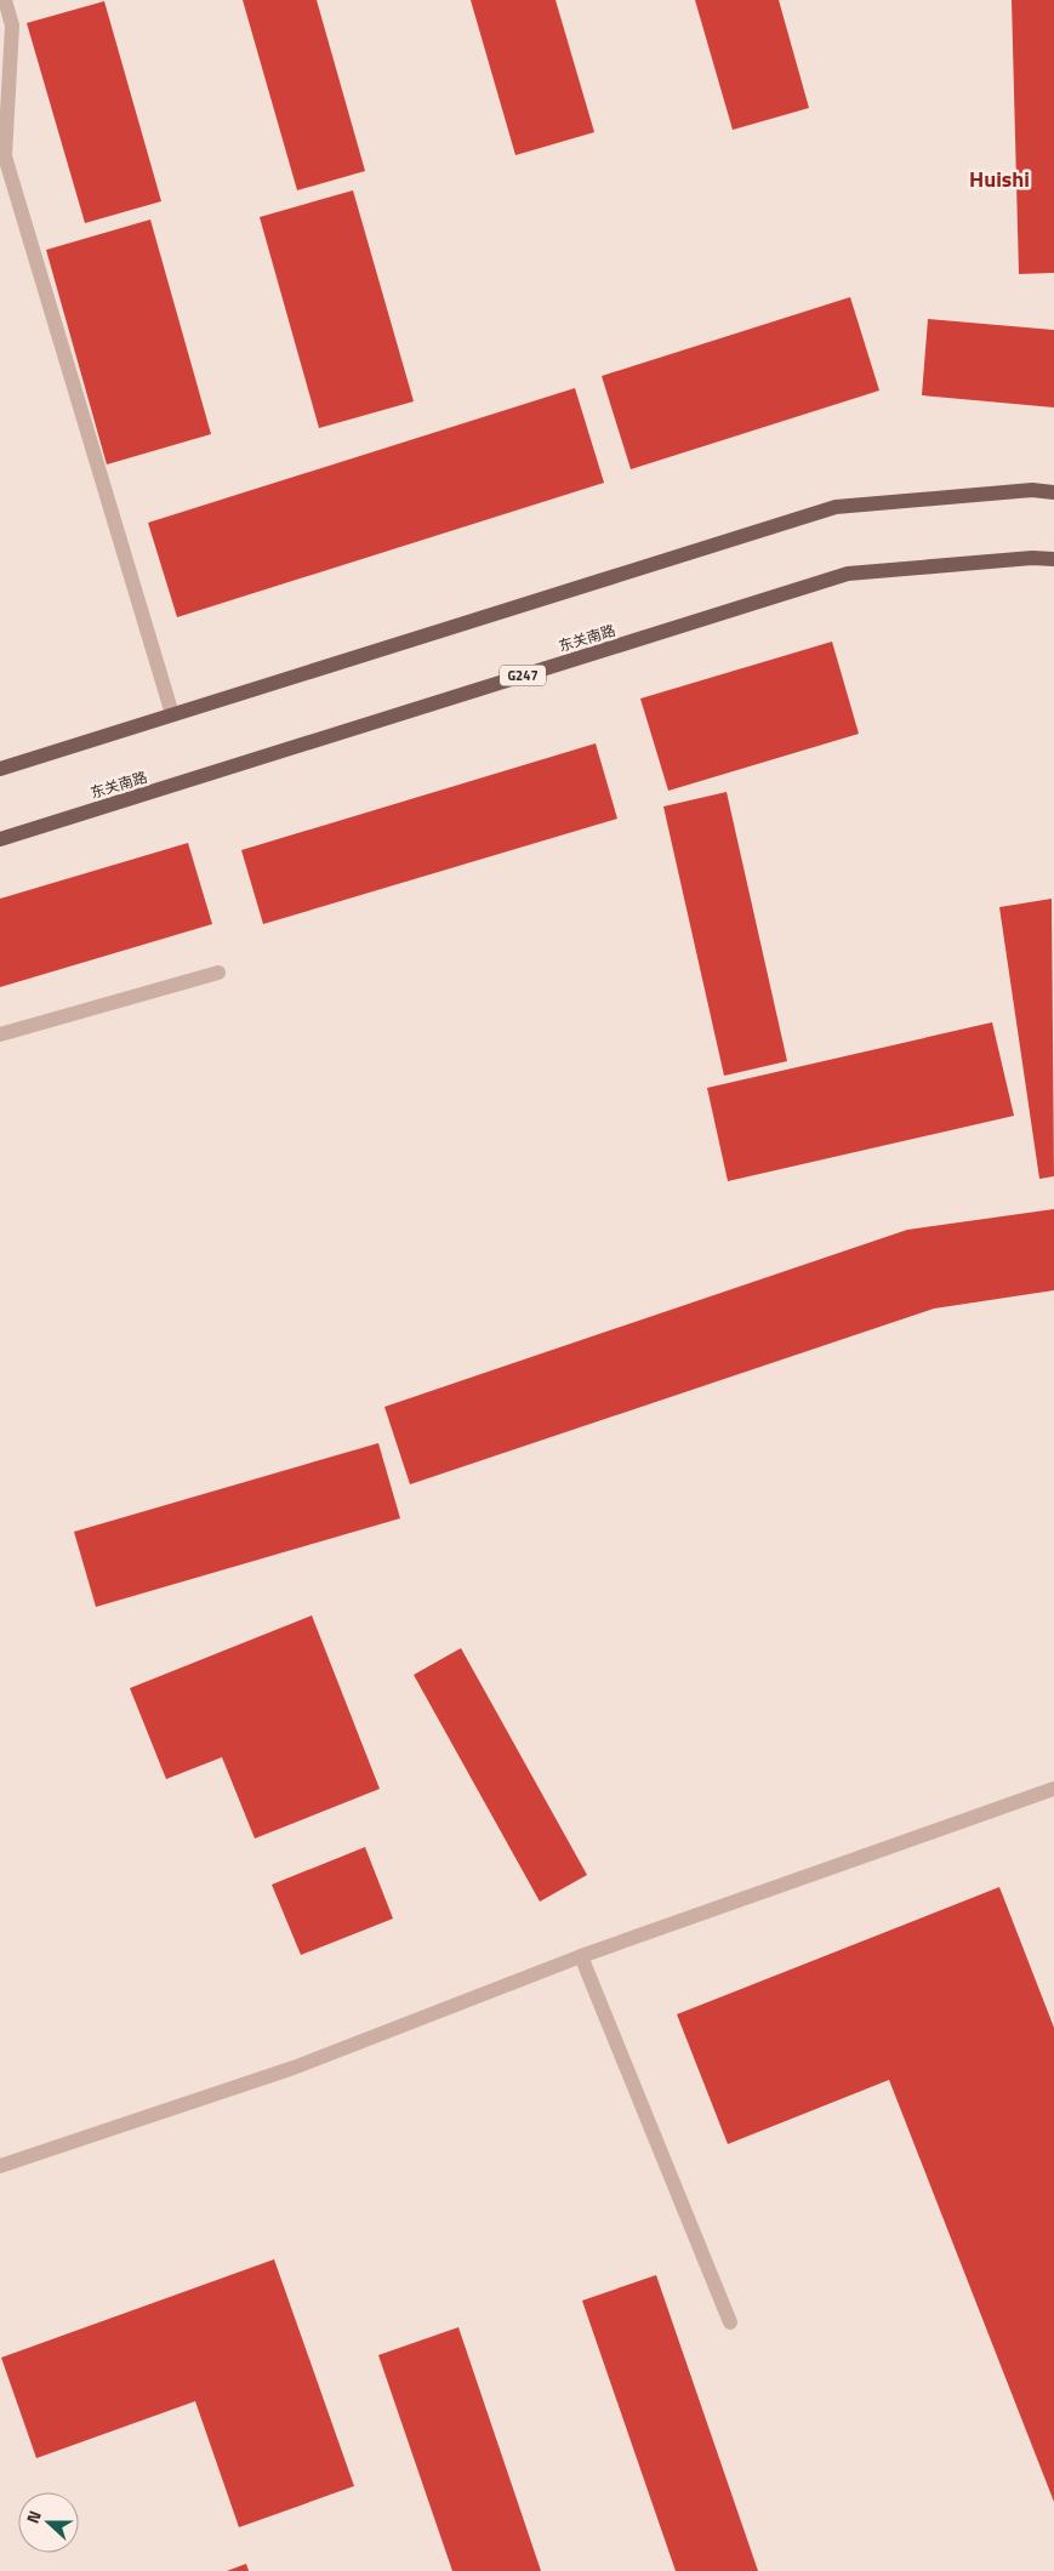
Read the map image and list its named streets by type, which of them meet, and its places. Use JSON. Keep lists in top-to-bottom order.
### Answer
{
  "streets": {
    "main road": ["东关南路", "G247"]
  },
  "districts": ["Huishi"],
  "north": "left"
}
